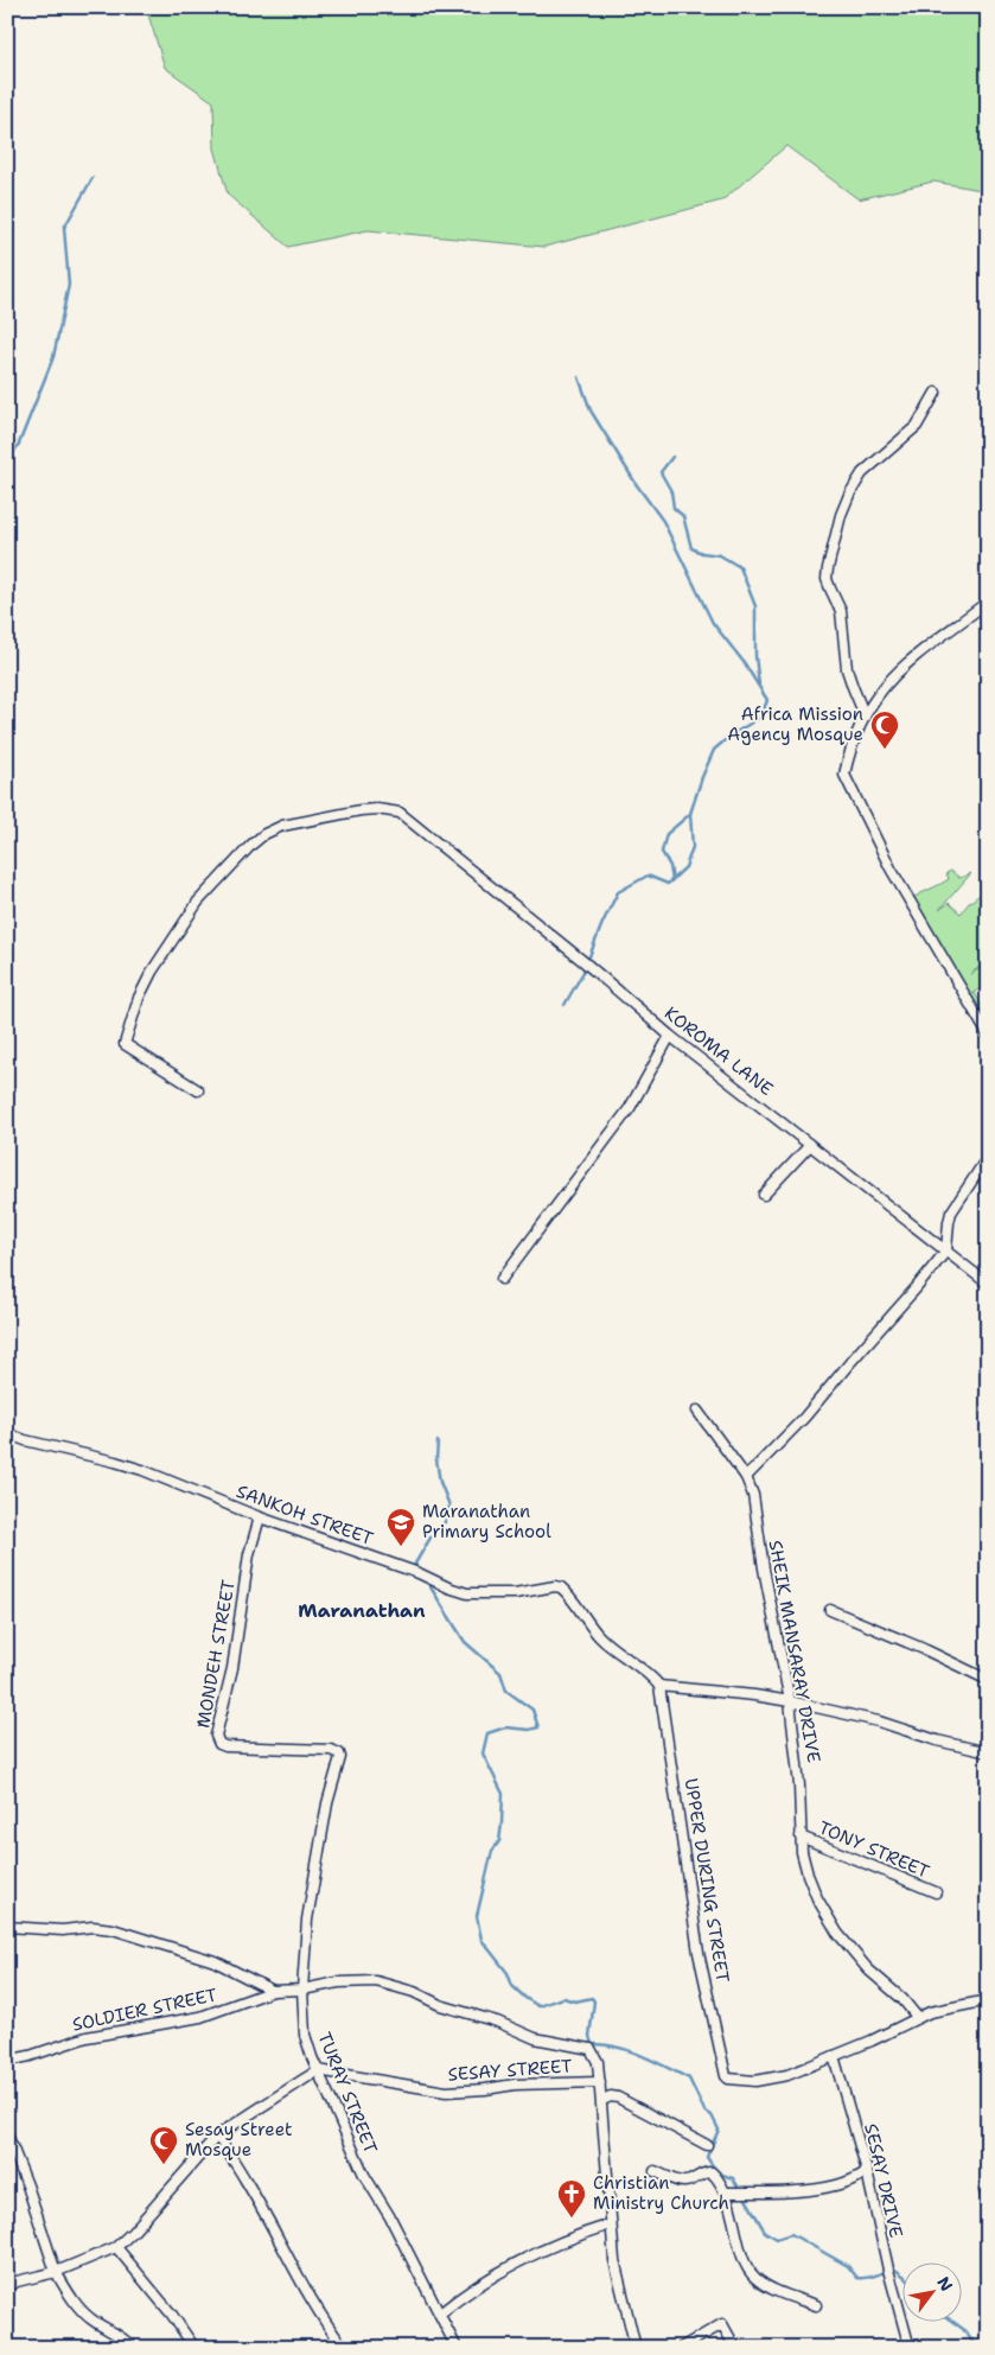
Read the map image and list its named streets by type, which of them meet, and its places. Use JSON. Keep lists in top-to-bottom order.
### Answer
{
  "streets": {
    "street": [
      "KOROMA LANE",
      "SANKOH STREET",
      "SHEIK MANSARAY DRIVE",
      "MONDEH STREET",
      "TONY STREET",
      "UPPER DURING STREET",
      "SOLDIER STREET",
      "SESAY STREET",
      "TURAY STREET",
      "SESAY DRIVE"
    ]
  },
  "crossings": [
    ["SANKOH STREET", "MONDEH STREET"],
    ["SANKOH STREET", "UPPER DURING STREET"],
    ["SHEIK MANSARAY DRIVE", "TONY STREET"],
    ["MONDEH STREET", "TURAY STREET"],
    ["UPPER DURING STREET", "SESAY DRIVE"],
    ["SOLDIER STREET", "SESAY STREET"],
    ["SOLDIER STREET", "TURAY STREET"],
    ["SESAY STREET", "TURAY STREET"]
  ],
  "districts": ["Maranathan"],
  "places": {
    "mosque": ["Africa Mission Agency Mosque", "Sesay Street Mosque"],
    "school or university": ["Maranathan Primary School"],
    "church": ["Christian Ministry Church"]
  },
  "north": "top right"
}
